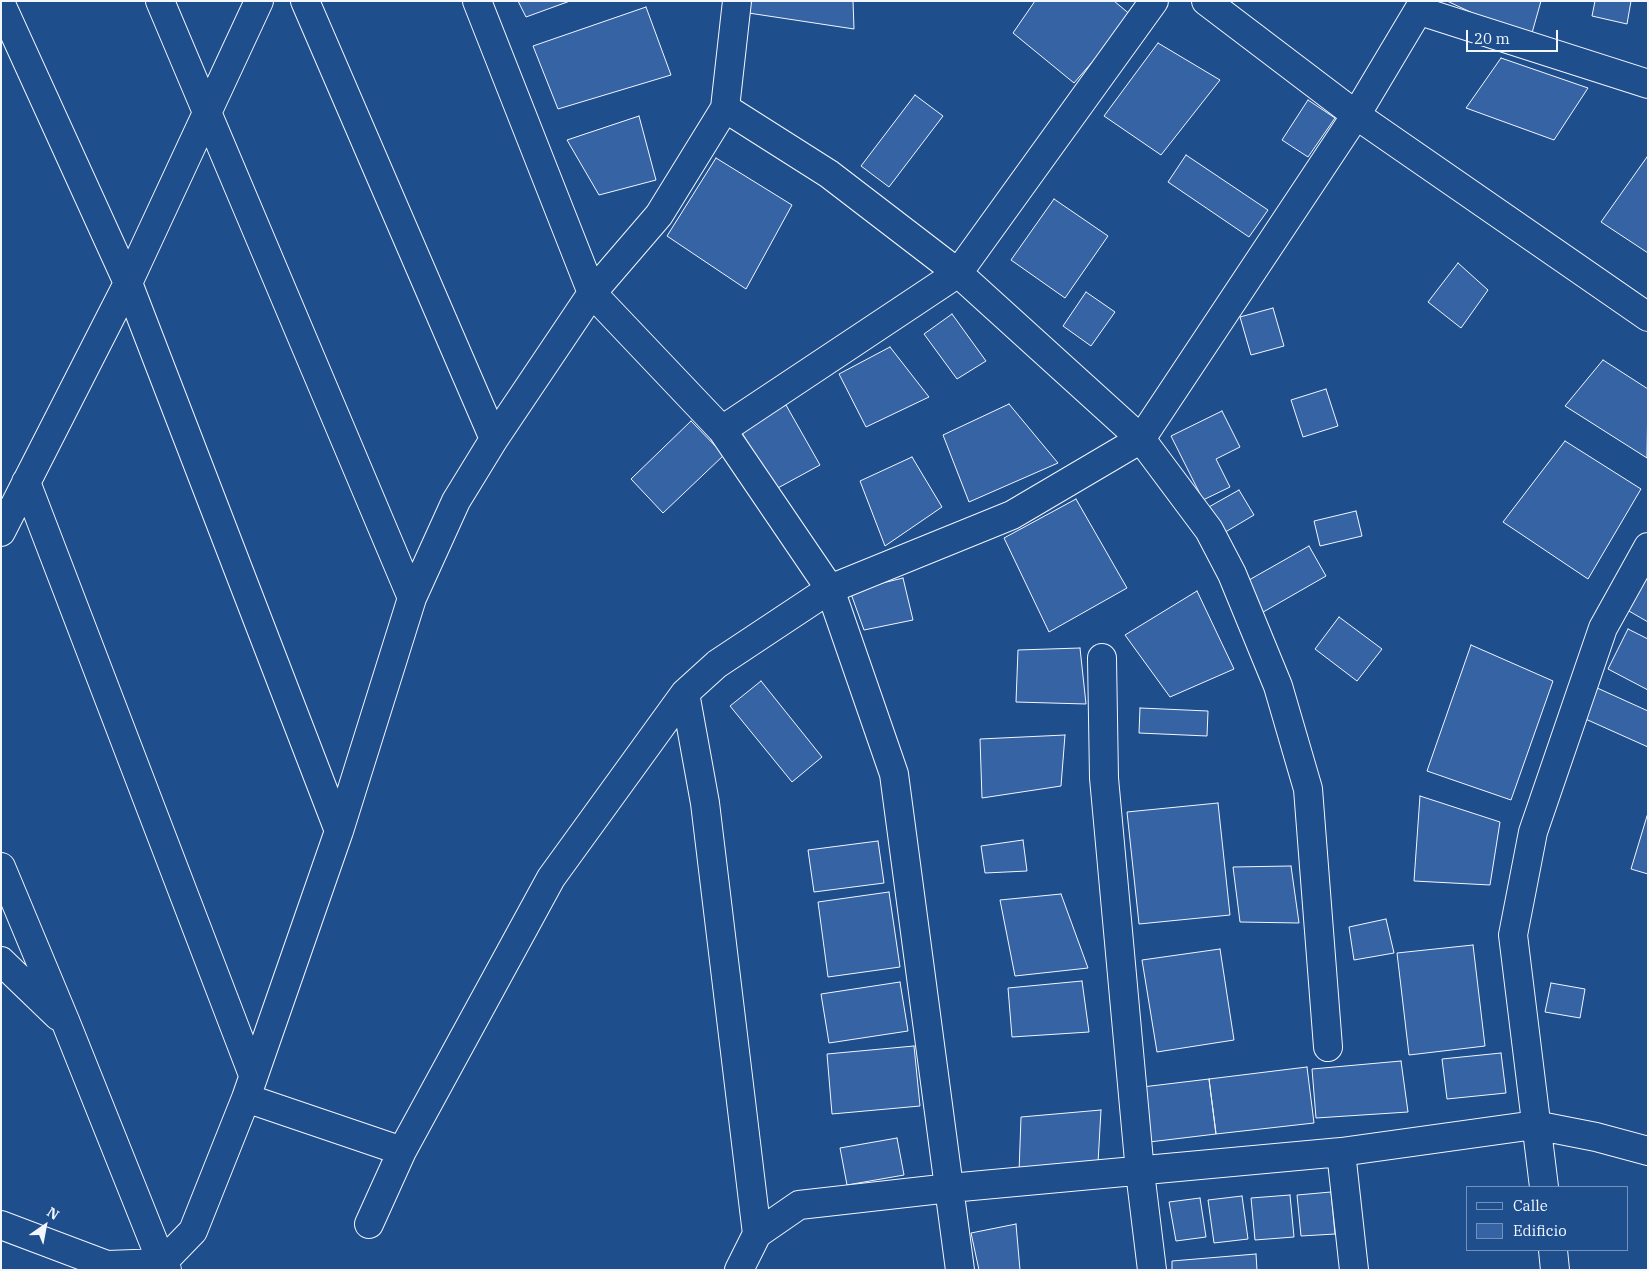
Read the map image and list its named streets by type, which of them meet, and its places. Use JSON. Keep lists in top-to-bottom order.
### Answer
{
  "legend": ["Calle", "Edificio"],
  "scale_bar": "20 m",
  "north": "top right"
}
